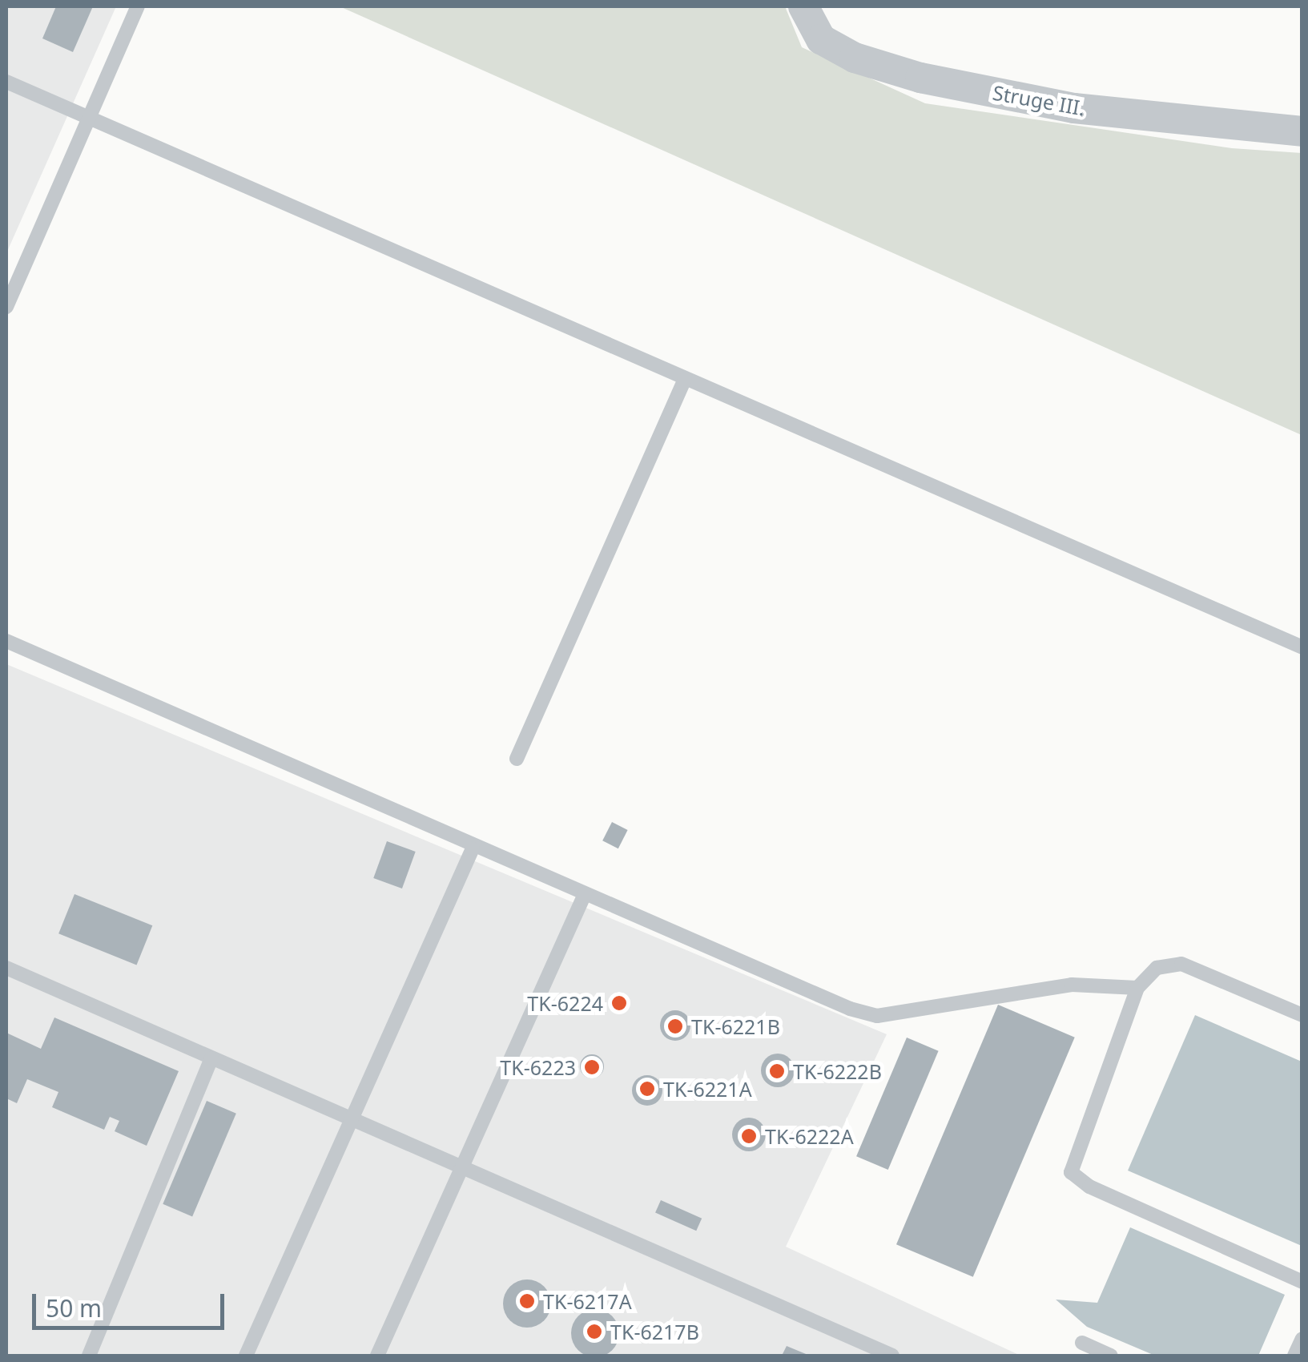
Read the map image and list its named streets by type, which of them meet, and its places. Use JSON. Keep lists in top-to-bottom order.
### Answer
{
  "streets": {
    "street": ["Struge III."]
  },
  "places": [
    "TK-6224",
    "TK-6221B",
    "TK-6223",
    "TK-6222B",
    "TK-6221A",
    "TK-6222A",
    "TK-6217A",
    "TK-6217B"
  ],
  "scale_bar": "50 m"
}
